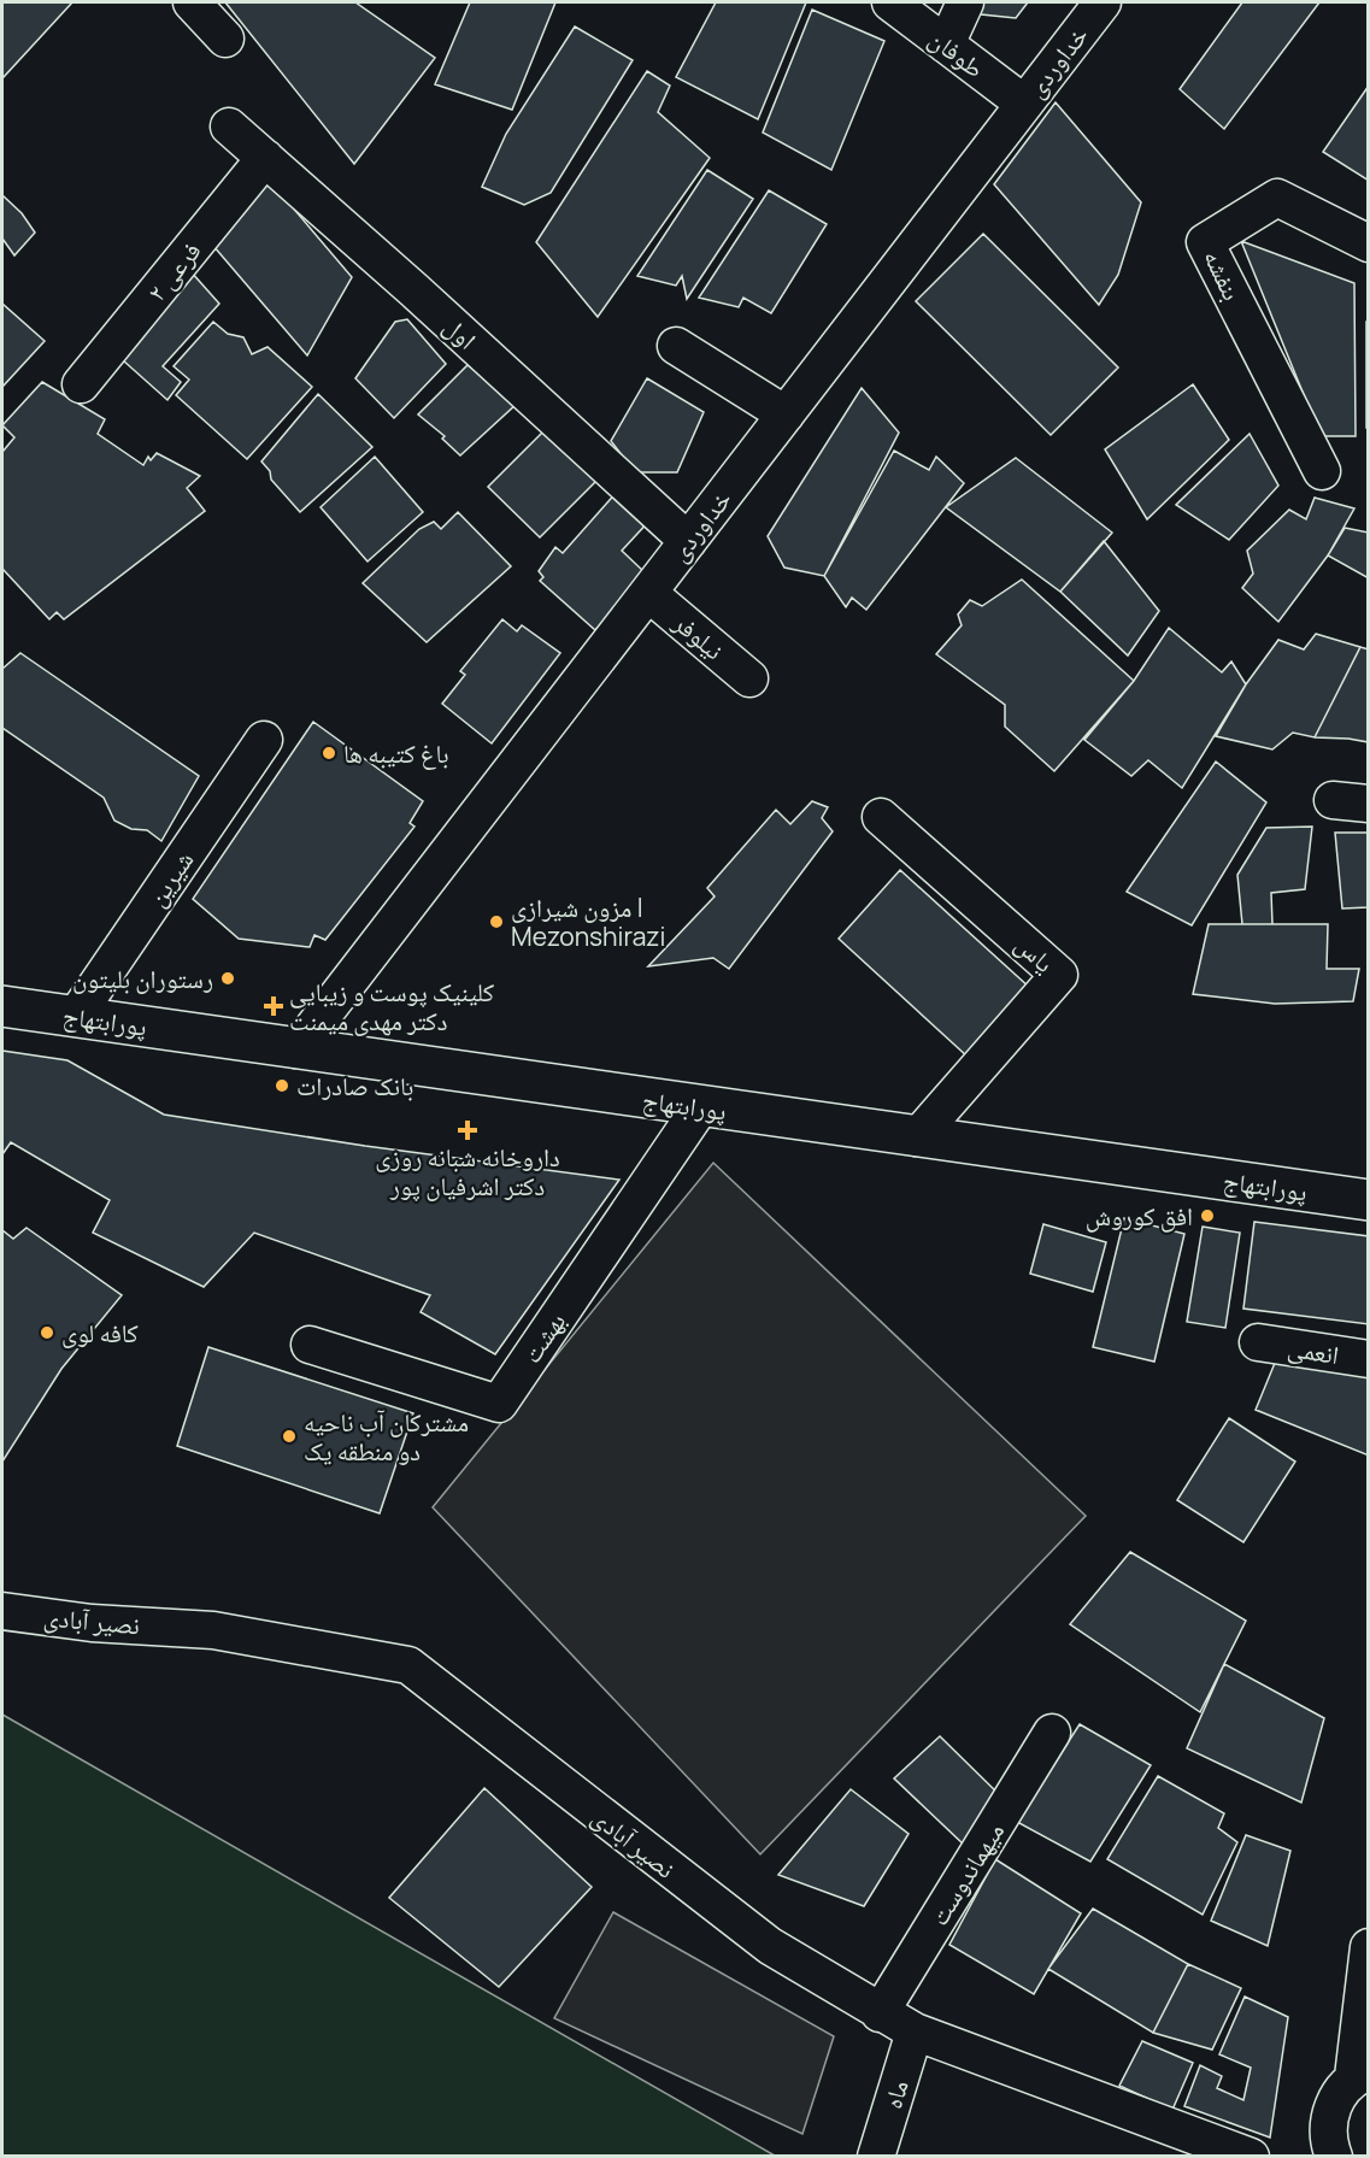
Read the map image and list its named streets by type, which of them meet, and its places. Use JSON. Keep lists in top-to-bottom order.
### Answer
{
  "streets": {
    "main road": ["پورابتهاج"],
    "street": [
      "طوفان",
      "خداوردی",
      "فرعی ۲",
      "بنفشه",
      "اول",
      "نیلوفر",
      "شیرین",
      "یاس",
      "بهشت",
      "انعمی",
      "نصیر آبادی",
      "میهماندوست",
      "ماه"
    ]
  },
  "crossings": [
    ["طوفان", "خداوردی"],
    ["خداوردی", "اول"],
    ["خداوردی", "نیلوفر"],
    ["خداوردی", "پورابتهاج"],
    ["فرعی ۲", "اول"],
    ["شیرین", "پورابتهاج"],
    ["یاس", "پورابتهاج"],
    ["پورابتهاج", "بهشت"],
    ["نصیر آبادی", "میهماندوست"],
    ["نصیر آبادی", "ماه"]
  ],
  "places": {
    "other": [
      "باغ کتیبه ها",
      "مزون شيرازی | Mezonshirazi",
      "رستوران بلیتون",
      "بانک صادرات",
      "افق کوروش",
      "کافه لوی",
      "مشترکان آب ناحیه دو منطقه یک"
    ],
    "health": ["کلینیک پوست و زیبایی دکتر مهدی میمنت", "داروخانه شبانه روزی دکتر اشرفیان پور"]
  }
}
